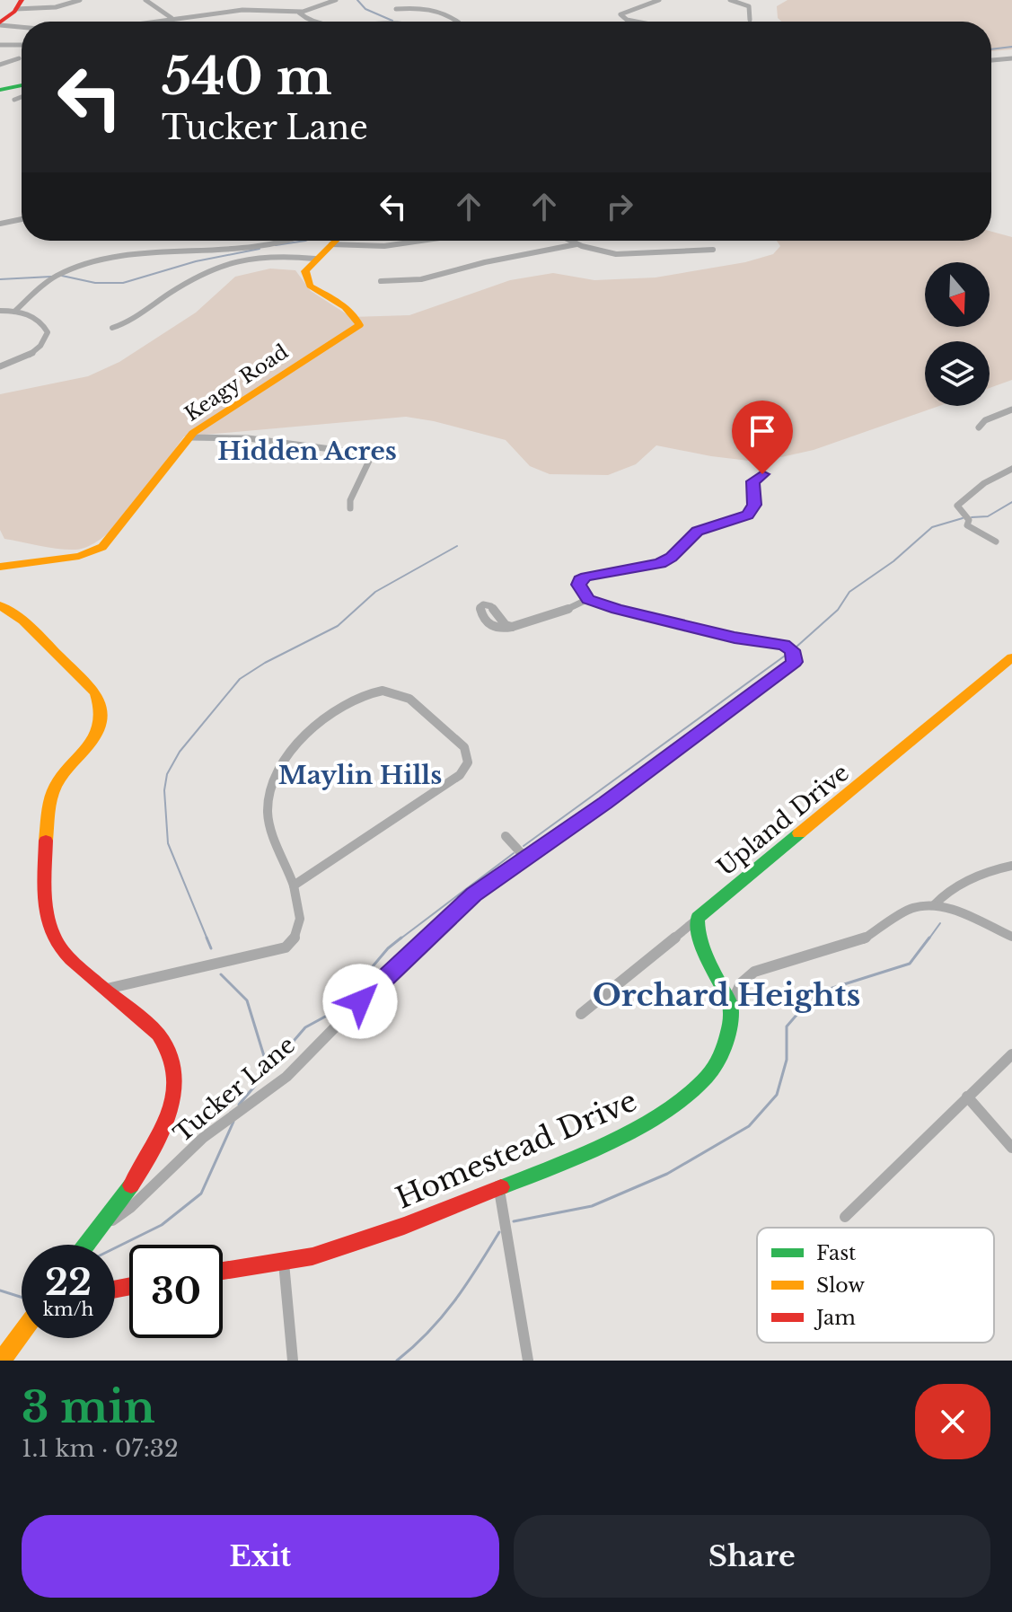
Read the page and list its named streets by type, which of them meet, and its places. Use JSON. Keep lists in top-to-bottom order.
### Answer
{
  "streets": {
    "street": [
      "Keagy Road",
      "Upland Drive",
      "Tucker Lane",
      "Homestead Drive"
    ]
  },
  "districts": ["Hidden Acres", "Maylin Hills", "Orchard Heights"],
  "legend": ["Fast", "Slow", "Jam"],
  "north": "bottom",
  "page": {
    "turn": ["540 m", "Tucker Lane"],
    "speed": "22 km/h",
    "limit": "30",
    "heading": ["3 min", "1.1 km · 07:32"],
    "buttons": ["Exit", "Share"]
  }
}
